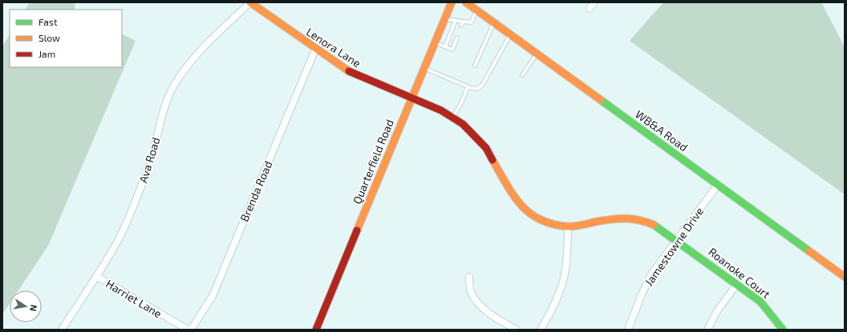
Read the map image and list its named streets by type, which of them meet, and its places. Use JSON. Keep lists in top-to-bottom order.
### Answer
{
  "streets": {
    "street": [
      "Lenora Lane",
      "WB&A Road",
      "Ava Road",
      "Quarterfield Road",
      "Brenda Road",
      "Jamestowne Drive",
      "Roanoke Court",
      "Harriet Lane"
    ]
  },
  "crossings": [
    ["Lenora Lane", "Ava Road"],
    ["Lenora Lane", "Quarterfield Road"],
    ["Lenora Lane", "Brenda Road"],
    ["Lenora Lane", "Roanoke Court"],
    ["WB&A Road", "Jamestowne Drive"],
    ["Ava Road", "Harriet Lane"],
    ["Jamestowne Drive", "Roanoke Court"]
  ],
  "legend": ["Fast", "Slow", "Jam"],
  "north": "right"
}
